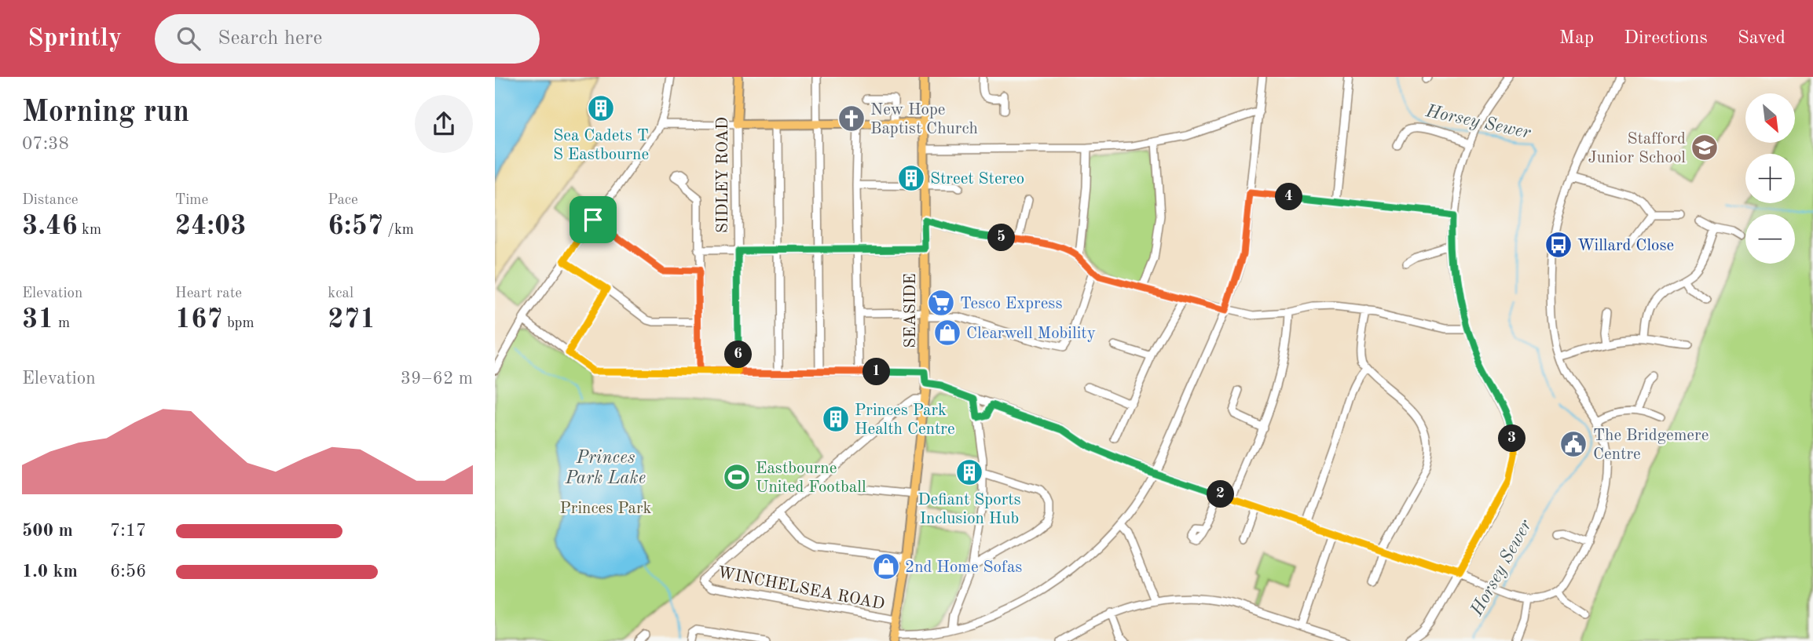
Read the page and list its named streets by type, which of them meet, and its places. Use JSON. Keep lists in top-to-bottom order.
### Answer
{
  "streets": {
    "main road": ["SIDLEY ROAD", "SEASIDE"],
    "street": ["WINCHELSEA ROAD"]
  },
  "crossings": [
    ["SEASIDE", "WINCHELSEA ROAD"]
  ],
  "water": ["Horsey Sewer", "Princes Park Lake"],
  "parks": ["Princes Park"],
  "places": {
    "building": [
      "Sea Cadets T S Eastbourne",
      "Street Stereo",
      "Princes Park Health Centre",
      "Defiant Sports Inclusion Hub"
    ],
    "church": ["New Hope Baptist Church"],
    "school or university": ["Stafford Junior School"],
    "bus stop": ["Willard Close"],
    "supermarket": ["Tesco Express"],
    "shop": ["Clearwell Mobility", "2nd Home Sofas"],
    "public building": ["The Bridgemere Centre"],
    "sports": ["Eastbourne United Football"]
  },
  "north": "bottom right",
  "page": {
    "header": "Sprintly",
    "search": "Search here",
    "nav": ["Map", "Directions", "Saved"],
    "heading": ["Morning run", "07:38"],
    "map_buttons": ["+", "−"],
    "stats": [
      ["Distance", "3.46 km"],
      ["Time", "24:03"],
      ["Pace", "6:57 /km"],
      ["Elevation", "31 m"],
      ["Heart rate", "167 bpm"],
      ["kcal", "271"]
    ],
    "pins": [
      "4",
      "5",
      "6",
      "1",
      "3",
      "2"
    ],
    "chart": ["Elevation", "39–62 m"],
    "list": [
      {
        "name": "500 m",
        "note": "7:17"
      },
      {
        "name": "1.0 km",
        "note": "6:56"
      }
    ]
  }
}
